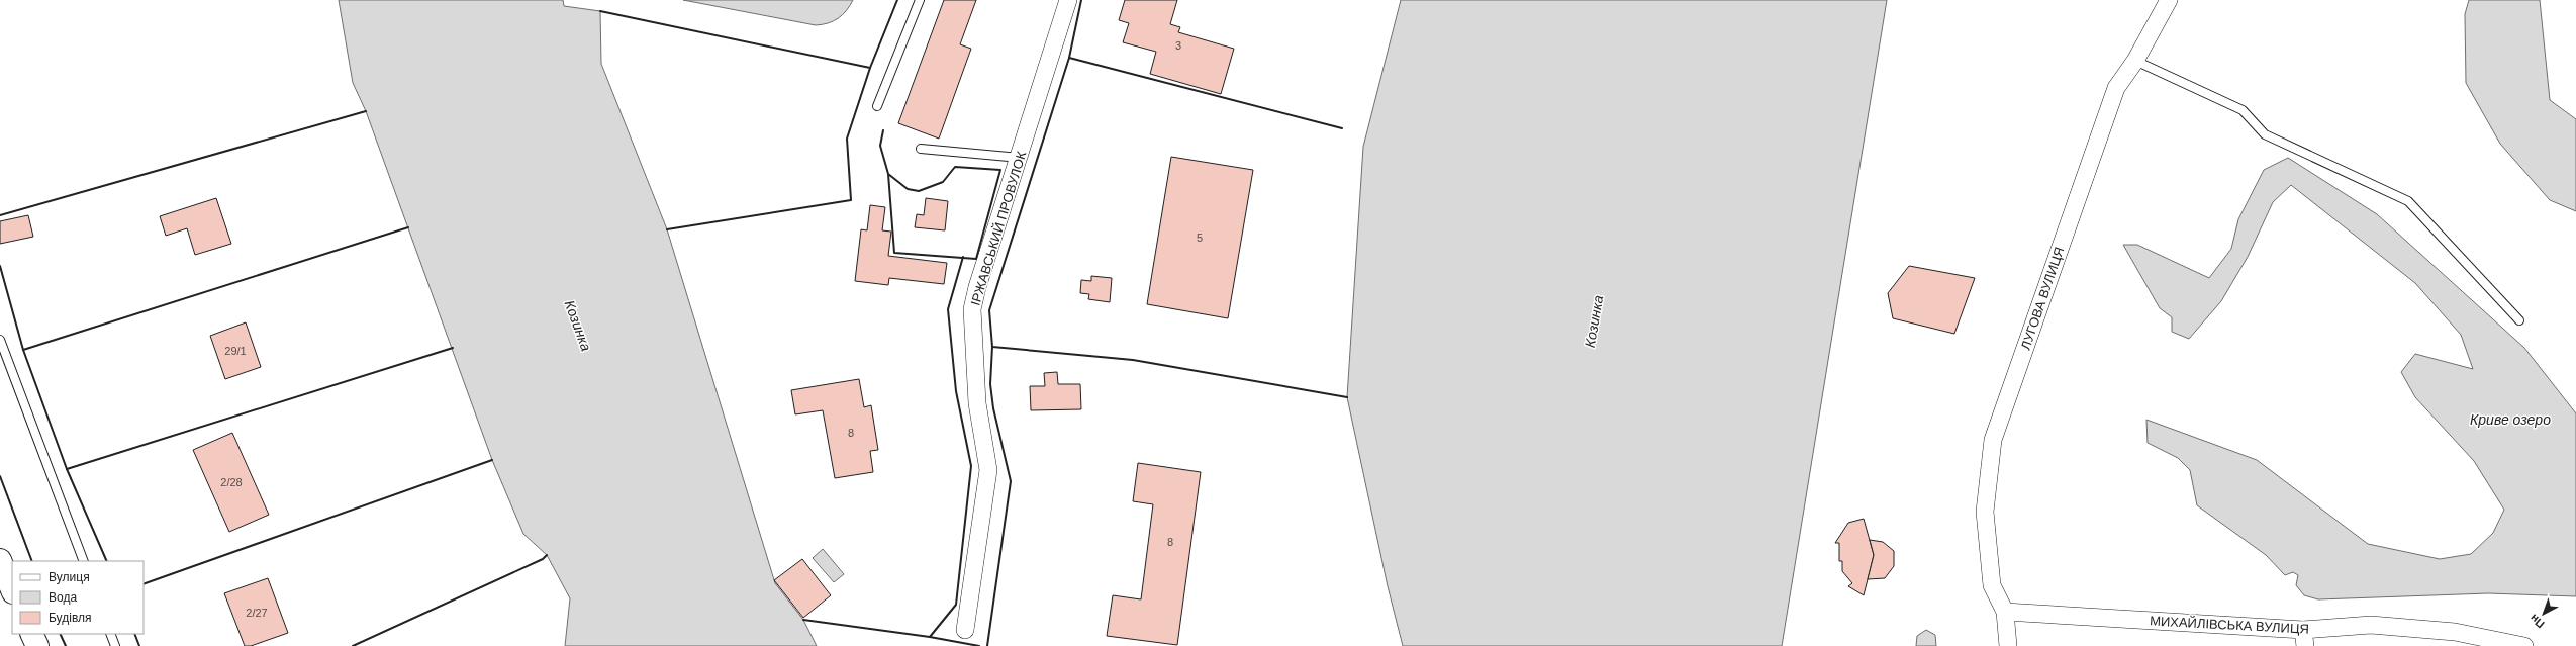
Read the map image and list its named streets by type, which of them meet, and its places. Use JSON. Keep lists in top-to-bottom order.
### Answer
{
  "streets": {
    "street": ["ІРЖАВСЬКИЙ ПРОВУЛОК", "ЛУГОВА ВУЛИЦЯ", "МИХАЙЛІВСЬКА ВУЛИЦЯ"]
  },
  "crossings": [
    ["ЛУГОВА ВУЛИЦЯ", "МИХАЙЛІВСЬКА ВУЛИЦЯ"]
  ],
  "water": ["Козинка", "Криве озеро"],
  "house_numbers": [
    "3",
    "5",
    "29/1",
    "8",
    "2/28",
    "8",
    "2/27"
  ],
  "legend": ["Вулиця", "Вода", "Будівля"],
  "north": "bottom left"
}
